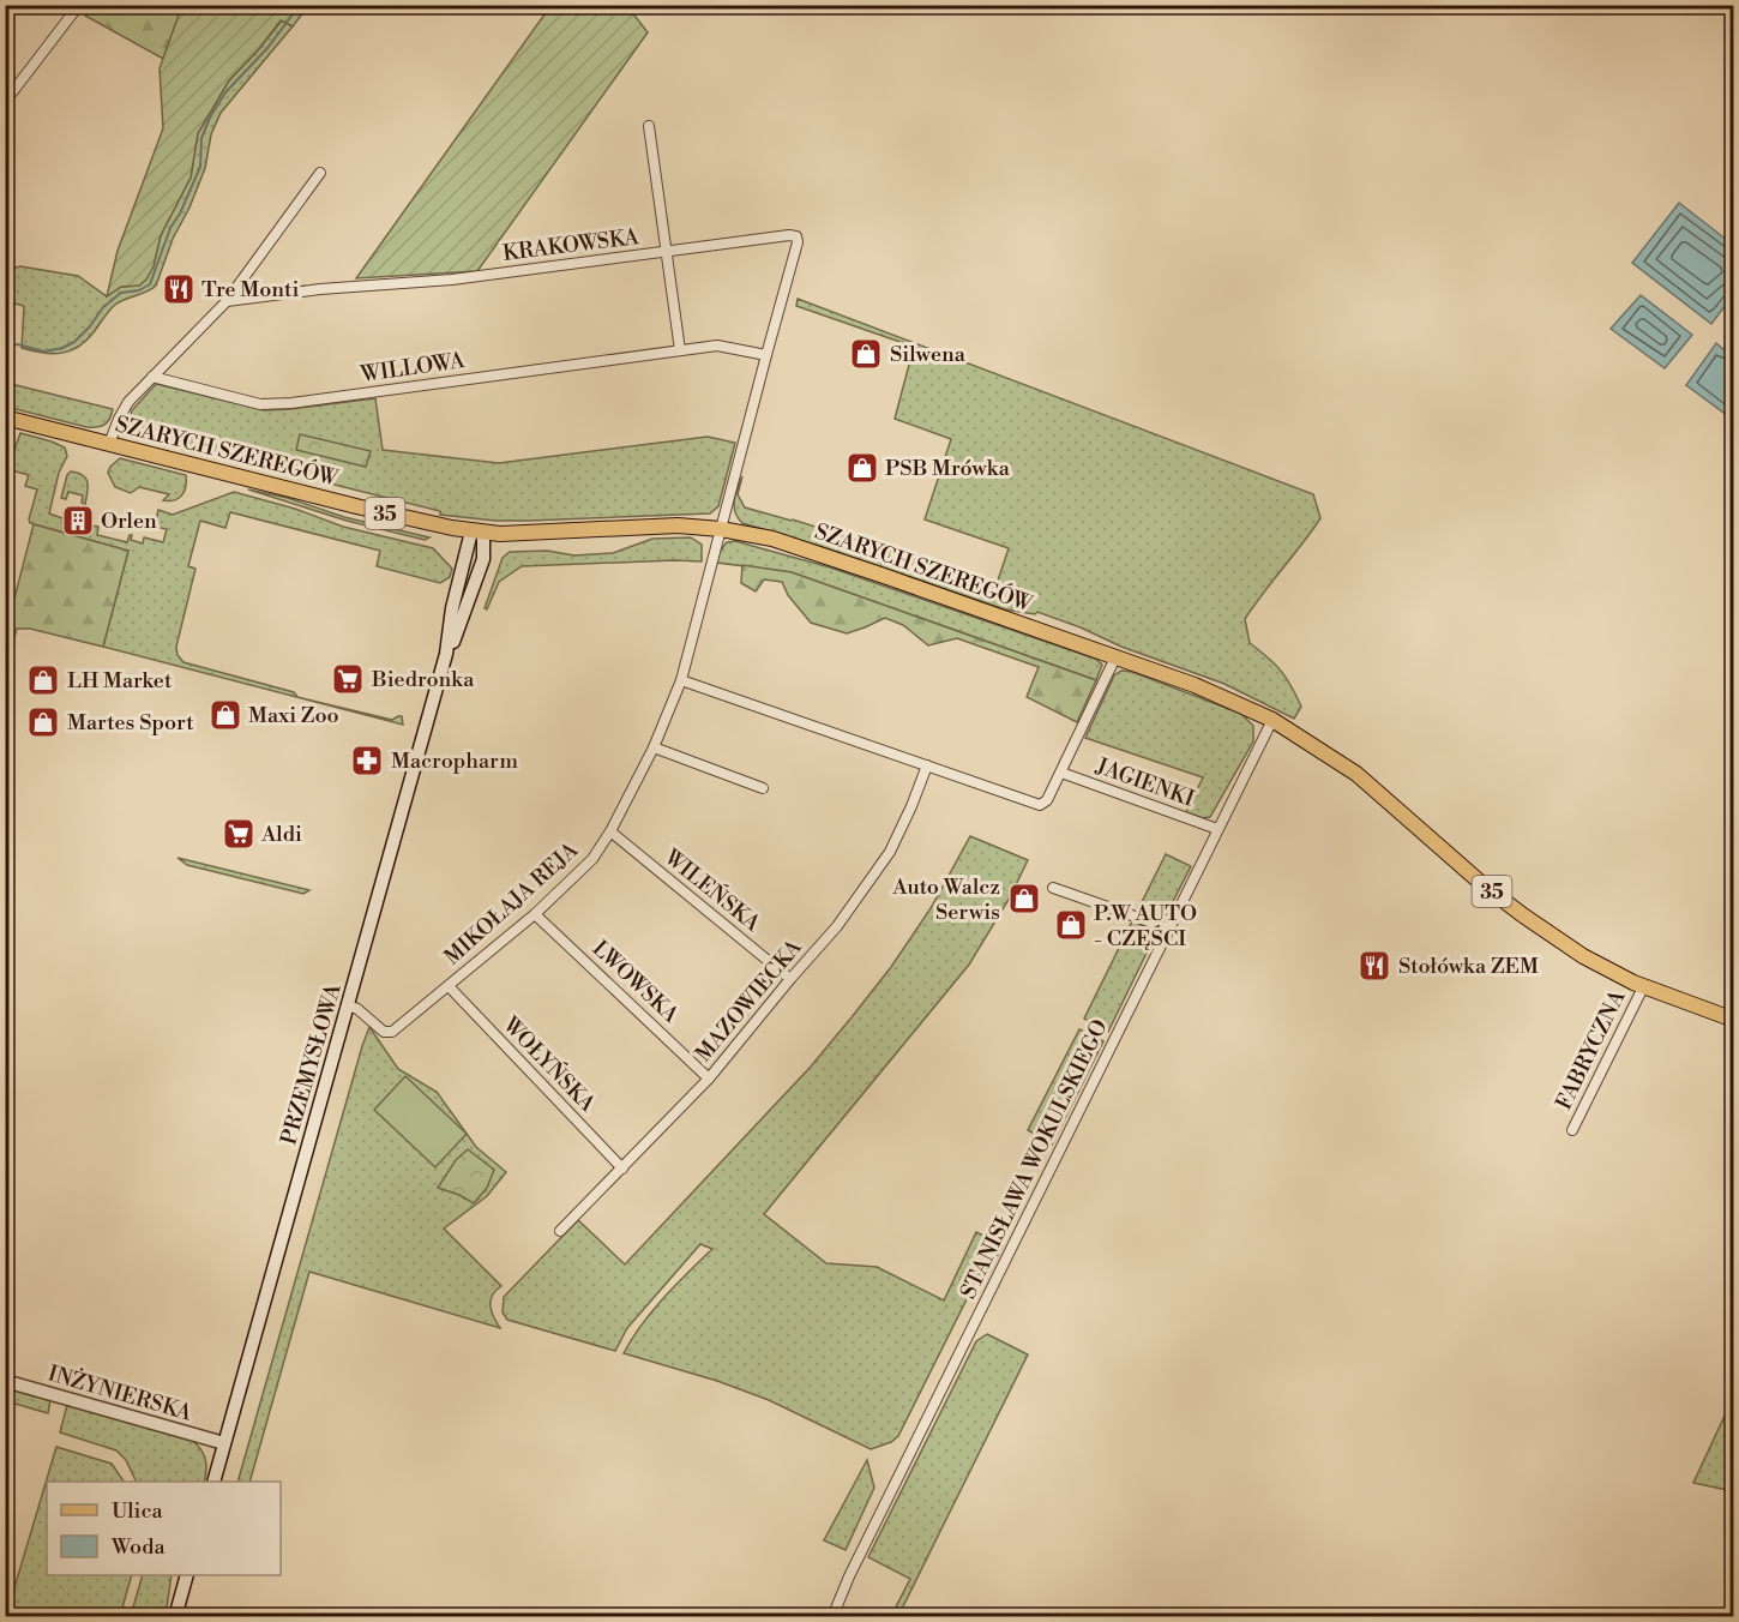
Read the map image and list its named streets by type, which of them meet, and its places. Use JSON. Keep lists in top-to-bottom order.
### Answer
{
  "streets": {
    "main road": [
      "SZARYCH SZEREGÓW",
      "35",
      "PRZEMYSŁOWA",
      "INŻYNIERSKA"
    ],
    "street": [
      "KRAKOWSKA",
      "WILLOWA",
      "JAGIENKI",
      "WILEŃSKA",
      "MIKOŁAJA REJA",
      "LWOWSKA",
      "MAZOWIECKA",
      "FABRYCZNA",
      "WOŁYŃSKA",
      "STANISŁAWA WOKULSKIEGO"
    ]
  },
  "crossings": [
    ["KRAKOWSKA", "WILLOWA"],
    ["KRAKOWSKA", "SZARYCH SZEREGÓW"],
    ["KRAKOWSKA", "MIKOŁAJA REJA"],
    ["SZARYCH SZEREGÓW", "MIKOŁAJA REJA"],
    ["SZARYCH SZEREGÓW", "FABRYCZNA"],
    ["SZARYCH SZEREGÓW", "PRZEMYSŁOWA"],
    ["SZARYCH SZEREGÓW", "STANISŁAWA WOKULSKIEGO"],
    ["JAGIENKI", "STANISŁAWA WOKULSKIEGO"],
    ["WILEŃSKA", "MIKOŁAJA REJA"],
    ["WILEŃSKA", "MAZOWIECKA"],
    ["MIKOŁAJA REJA", "LWOWSKA"],
    ["MIKOŁAJA REJA", "PRZEMYSŁOWA"],
    ["MIKOŁAJA REJA", "WOŁYŃSKA"],
    ["LWOWSKA", "MAZOWIECKA"],
    ["MAZOWIECKA", "WOŁYŃSKA"],
    ["PRZEMYSŁOWA", "INŻYNIERSKA"]
  ],
  "places": {
    "restaurant": ["Tre Monti", "Stołówka ZEM"],
    "shop": [
      "Silwena",
      "PSB Mrówka",
      "LH Market",
      "Maxi Zoo",
      "Martes Sport",
      "Auto Walcz Serwis",
      "P.W AUTO - CZĘŚCI"
    ],
    "building": ["Orlen"],
    "supermarket": ["Biedronka", "Aldi"],
    "pharmacy": ["Macropharm"]
  },
  "legend": ["Ulica", "Woda"]
}
